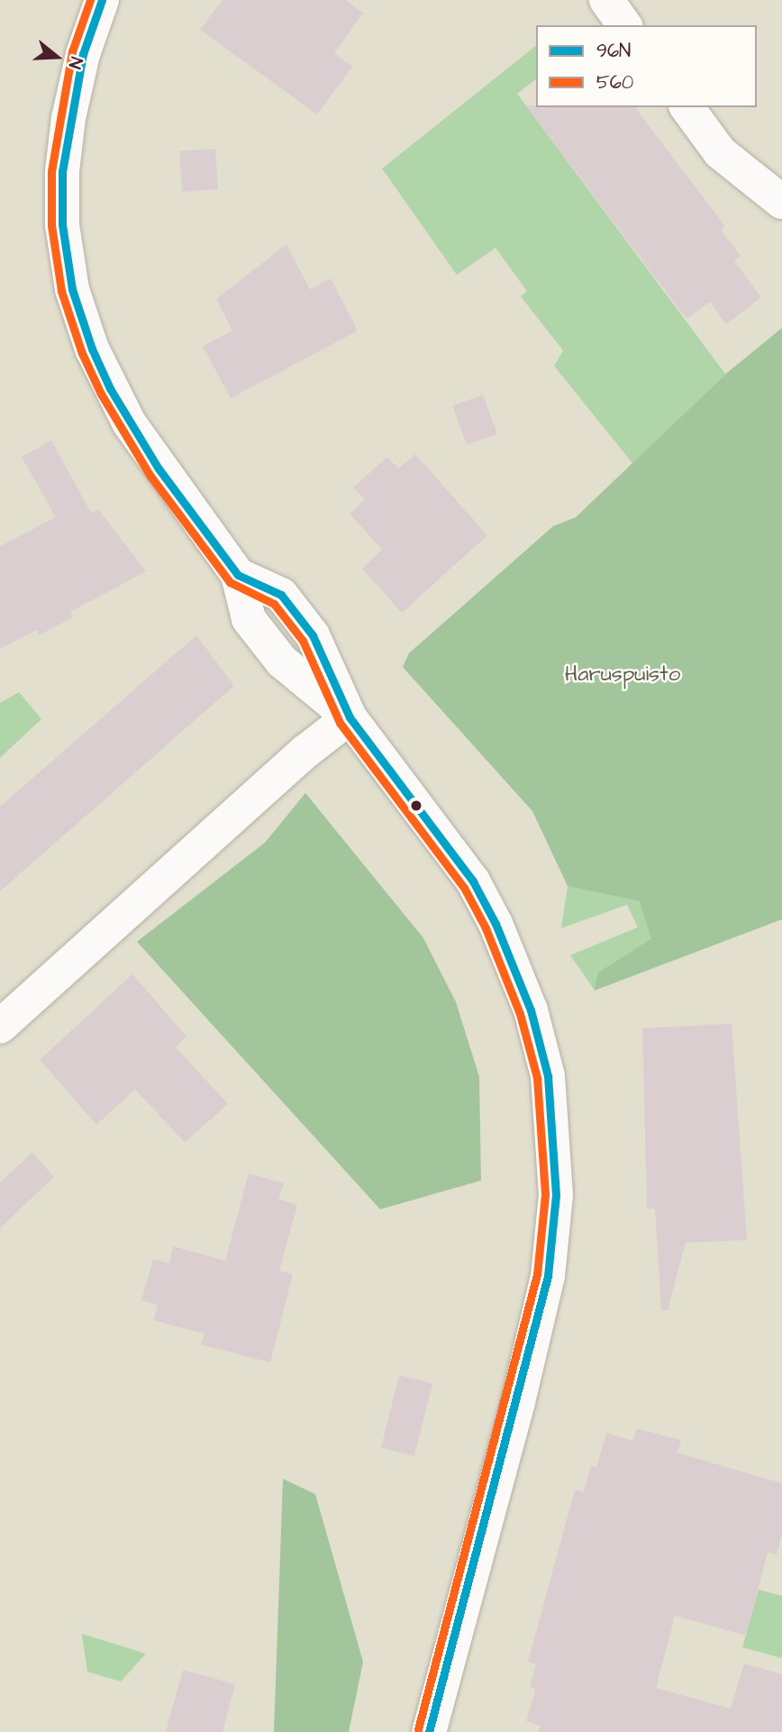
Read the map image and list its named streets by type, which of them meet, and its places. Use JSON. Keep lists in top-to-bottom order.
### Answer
{
  "parks": ["Haruspuisto"],
  "lines": ["transit line 96N", "transit line 560"],
  "legend": ["96N", "560"],
  "north": "right"
}
